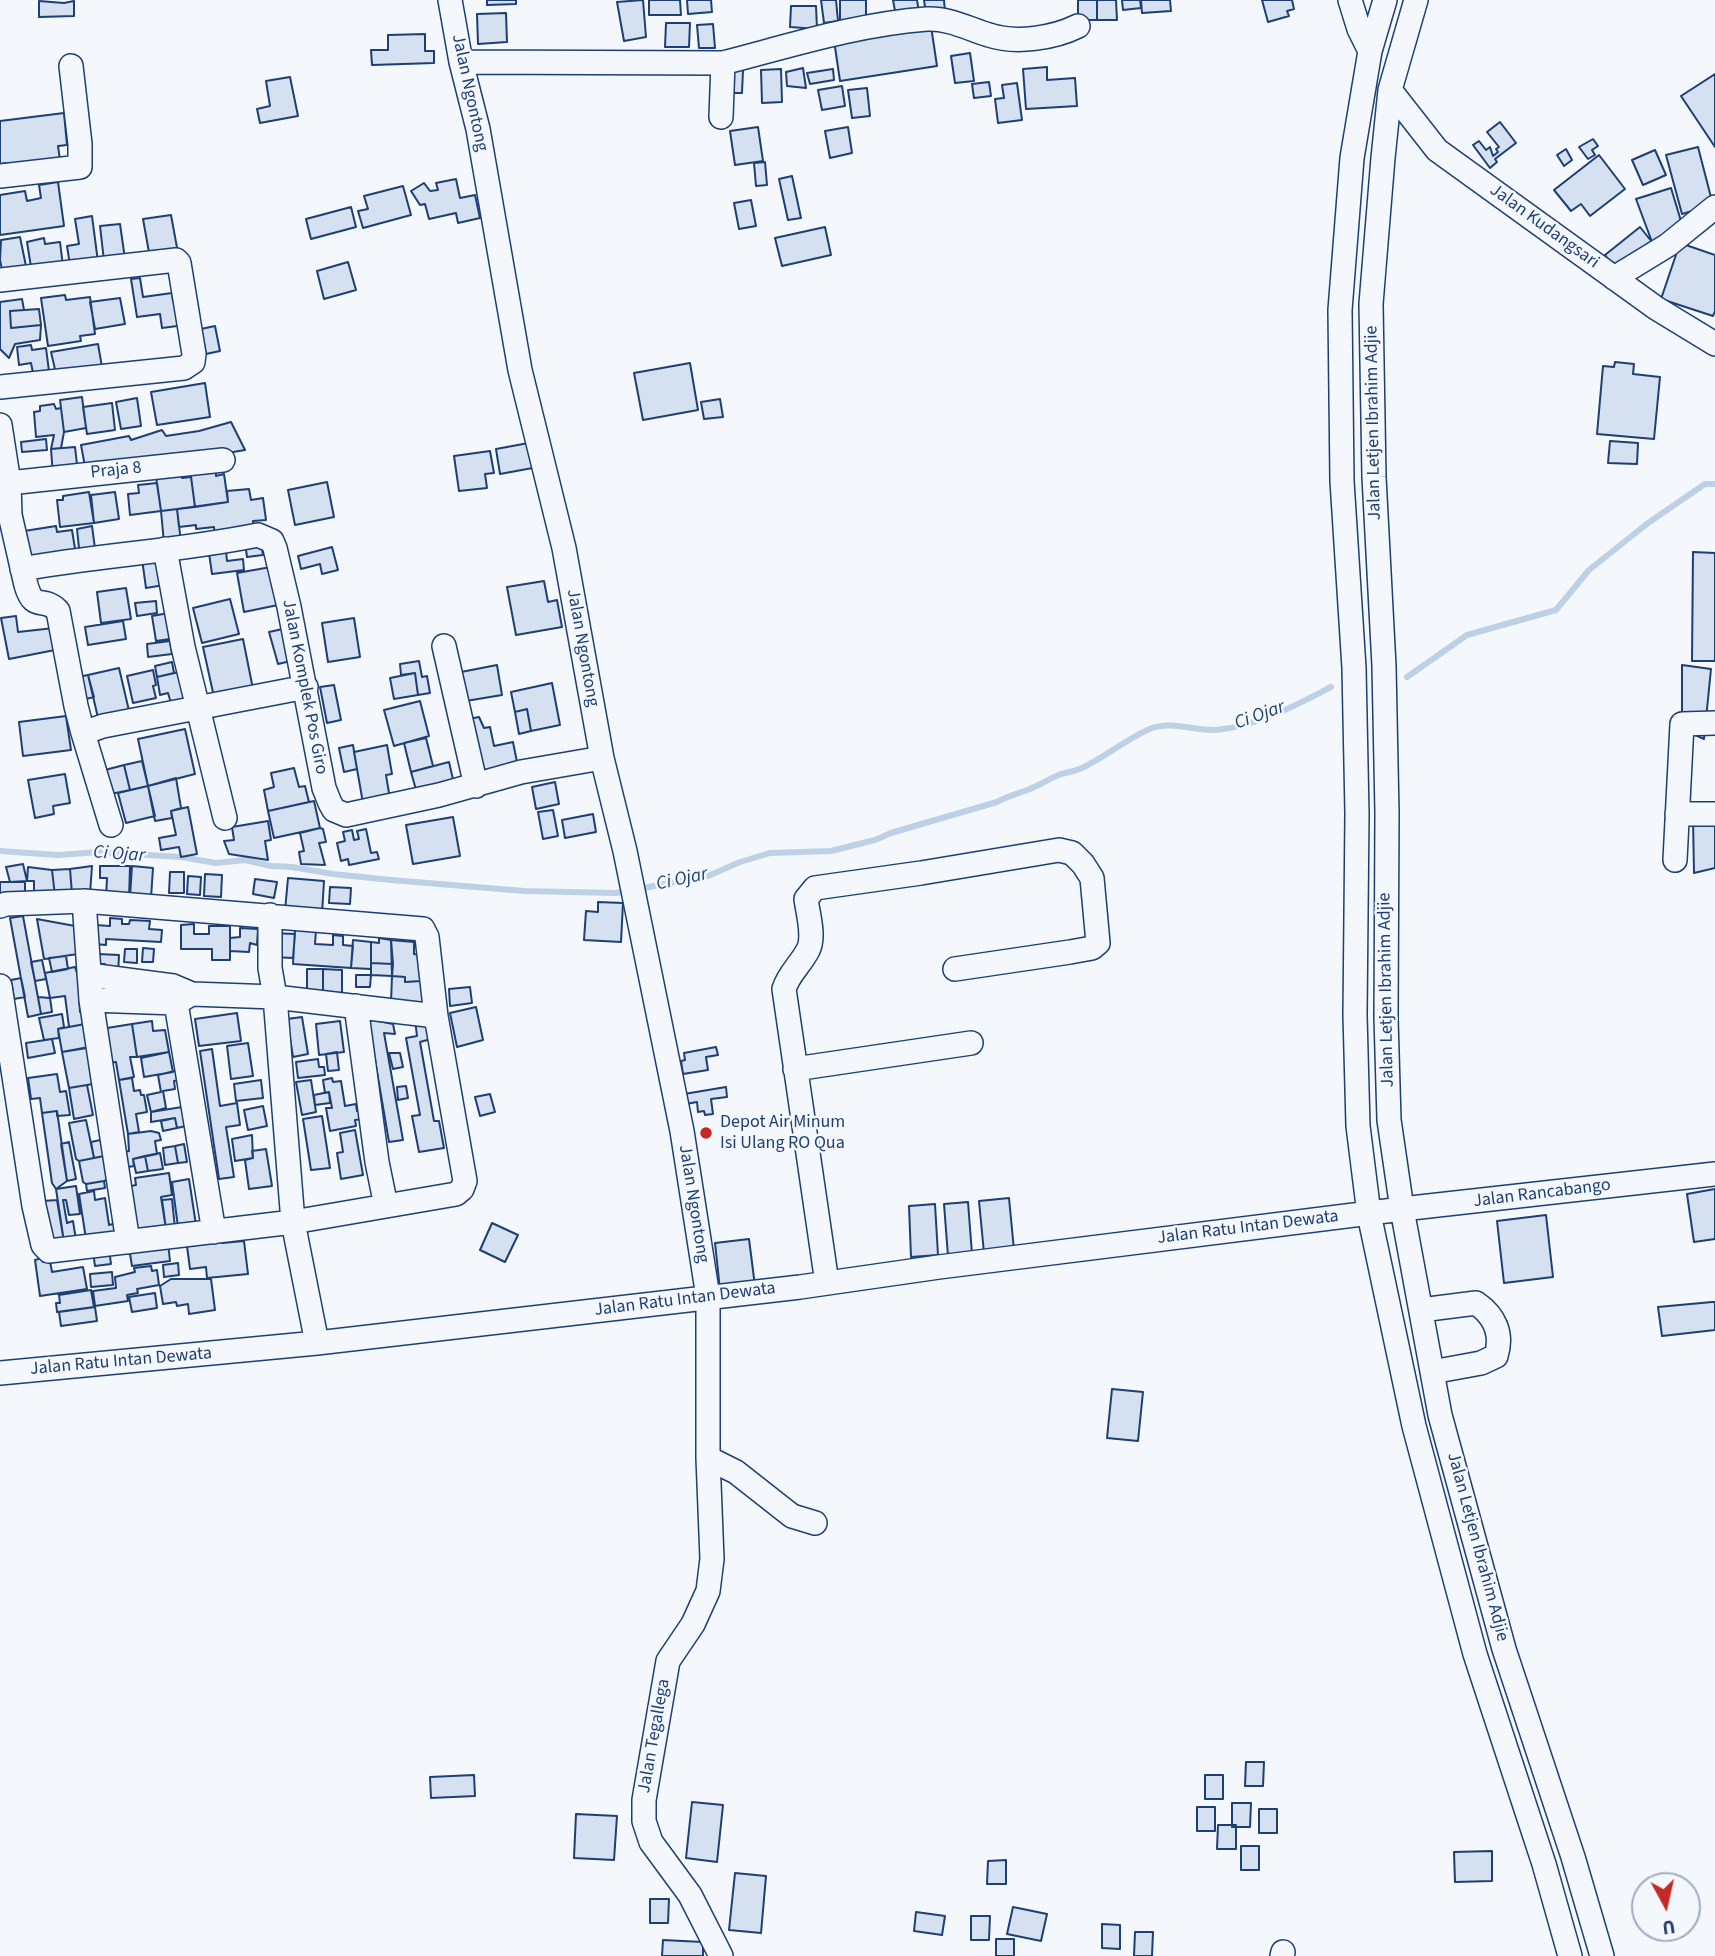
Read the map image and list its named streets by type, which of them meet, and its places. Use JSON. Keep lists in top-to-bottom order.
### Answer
{
  "streets": {
    "street": [
      "Jalan Ngontong",
      "Jalan Kudangsari",
      "Jalan Letjen Ibrahim Adjie",
      "Praja 8",
      "Jalan Komplek Pos Giro",
      "Jalan Rancabango",
      "Jalan Ratu Intan Dewata",
      "Jalan Tegallega"
    ]
  },
  "crossings": [
    ["Jalan Ngontong", "Jalan Komplek Pos Giro"],
    ["Jalan Ngontong", "Jalan Ratu Intan Dewata"],
    ["Jalan Ngontong", "Jalan Tegallega"],
    ["Jalan Kudangsari", "Jalan Letjen Ibrahim Adjie"],
    ["Jalan Letjen Ibrahim Adjie", "Jalan Rancabango"],
    ["Jalan Letjen Ibrahim Adjie", "Jalan Ratu Intan Dewata"],
    ["Jalan Rancabango", "Jalan Ratu Intan Dewata"],
    ["Jalan Ratu Intan Dewata", "Jalan Tegallega"]
  ],
  "water": ["Ci Ojar"],
  "places": ["Depot Air Minum Isi Ulang RO Qua"],
  "north": "bottom"
}
